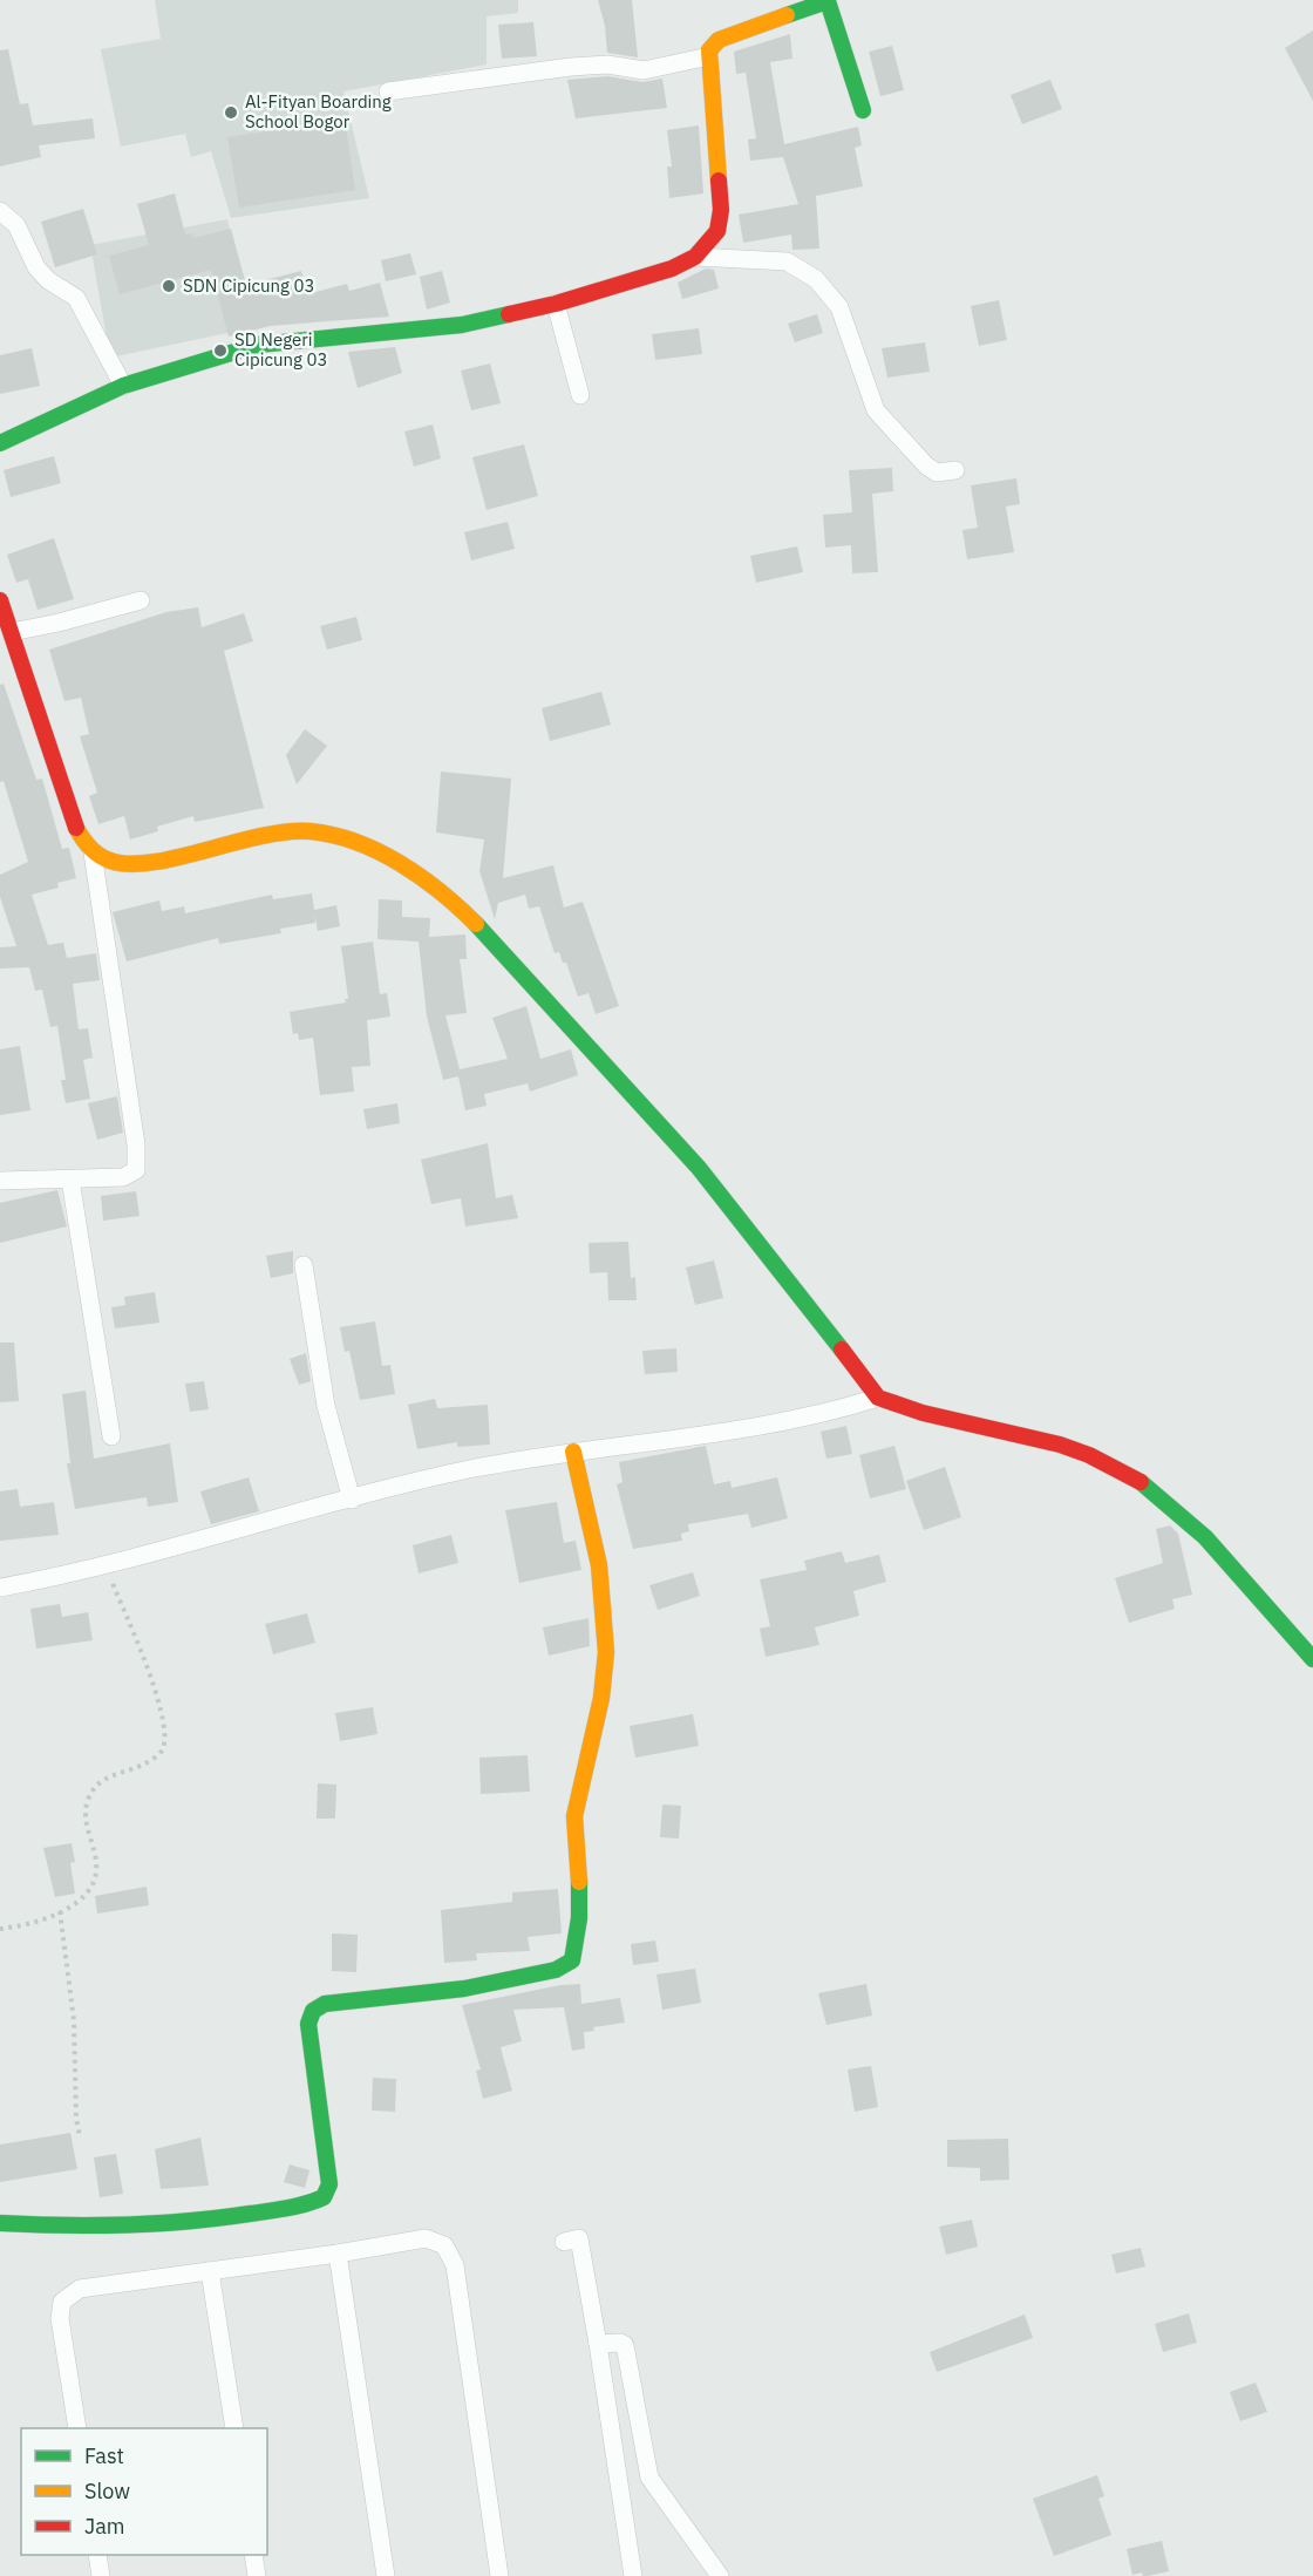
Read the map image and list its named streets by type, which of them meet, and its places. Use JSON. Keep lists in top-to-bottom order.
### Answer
{
  "places": ["Al-Fityan Boarding School Bogor", "SDN Cipicung 03", "SD Negeri Cipicung 03"],
  "legend": ["Fast", "Slow", "Jam"]
}
